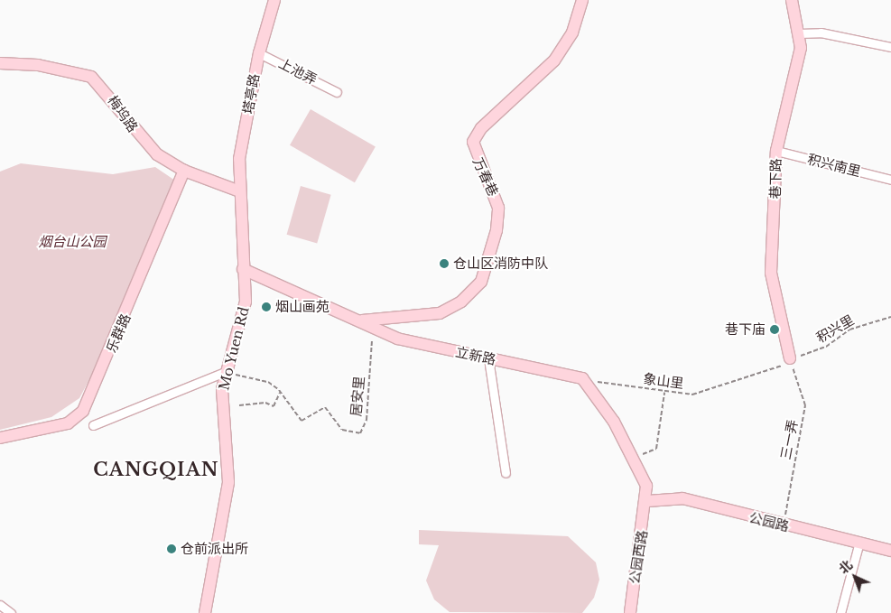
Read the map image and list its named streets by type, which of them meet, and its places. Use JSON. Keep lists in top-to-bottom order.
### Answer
{
  "streets": {
    "street": [
      "上池弄",
      "塔亭路",
      "梅坞路",
      "积兴南里",
      "万春巷",
      "巷下路",
      "乐群路",
      "Mo Yuen Rd",
      "立新路",
      "公园路",
      "公园西路"
    ],
    "path": [
      "积兴里",
      "象山里",
      "居安里",
      "三一弄"
    ]
  },
  "crossings": [
    ["上池弄", "塔亭路"],
    ["塔亭路", "梅坞路"],
    ["塔亭路", "Mo Yuen Rd"],
    ["梅坞路", "乐群路"],
    ["梅坞路", "Mo Yuen Rd"],
    ["积兴南里", "巷下路"],
    ["万春巷", "立新路"],
    ["巷下路", "积兴里"],
    ["巷下路", "象山里"],
    ["巷下路", "三一弄"],
    ["积兴里", "象山里"],
    ["积兴里", "三一弄"],
    ["Mo Yuen Rd", "立新路"],
    ["立新路", "象山里"],
    ["立新路", "居安里"],
    ["象山里", "三一弄"],
    ["三一弄", "公园路"],
    ["公园路", "公园西路"]
  ],
  "districts": ["CANGQIAN"],
  "parks": ["烟台山公园"],
  "places": [
    "仓山区消防中队",
    "烟山画苑",
    "巷下庙",
    "仓前派出所"
  ],
  "north": "top left"
}
